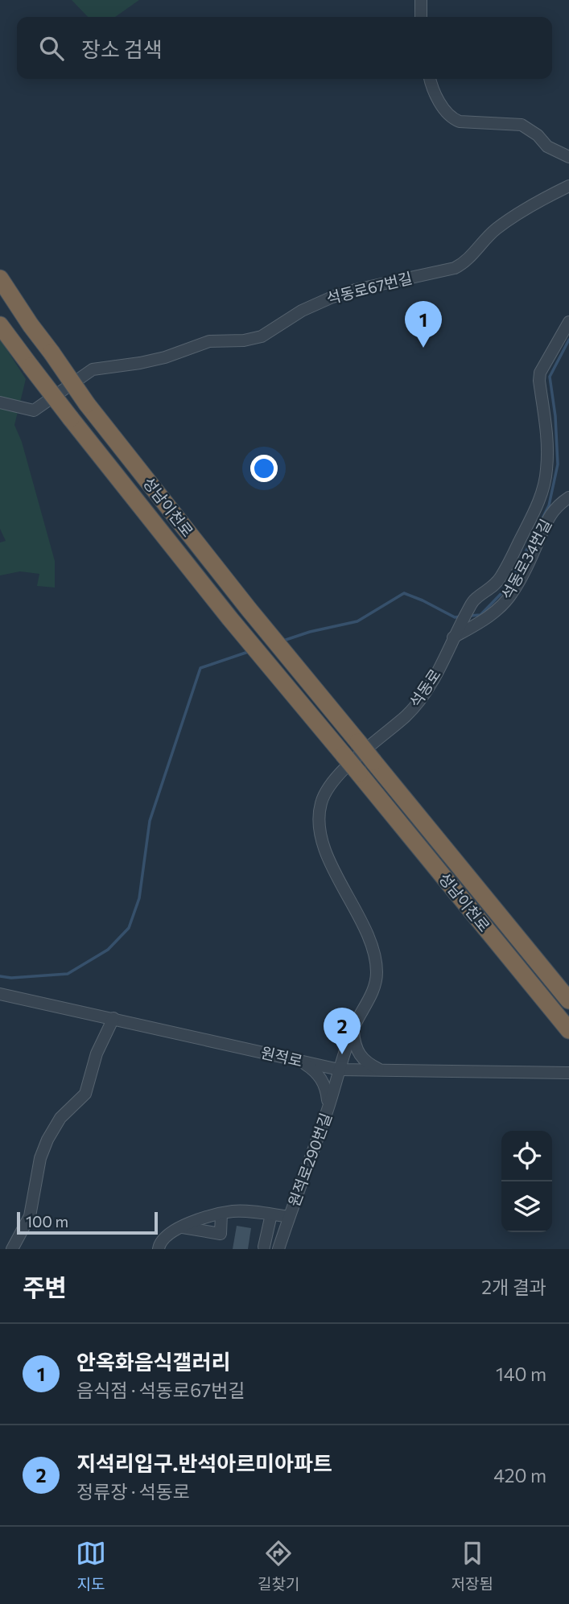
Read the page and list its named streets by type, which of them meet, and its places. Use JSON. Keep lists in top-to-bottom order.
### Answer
{
  "streets": {
    "highway": ["성남이천로"],
    "street": [
      "석동로67번길",
      "석동로34번길",
      "석동로",
      "원적로",
      "원적로290번길"
    ]
  },
  "crossings": [
    ["석동로34번길", "석동로"],
    ["석동로", "원적로"],
    ["석동로", "원적로290번길"],
    ["원적로", "원적로290번길"]
  ],
  "scale_bar": "100 m",
  "page": {
    "search": "장소 검색",
    "pins": ["1", "2"],
    "scale": "100 m",
    "heading": ["주변", "2개 결과"],
    "list": [
      {
        "mark": "1",
        "name": "안옥화음식갤러리",
        "note": "음식점 · 석동로67번길",
        "value": "140 m"
      },
      {
        "mark": "2",
        "name": "지석리입구.반석아르미아파트",
        "note": "정류장 · 석동로",
        "value": "420 m"
      }
    ],
    "nav": ["지도", "길찾기", "저장됨"]
  }
}
